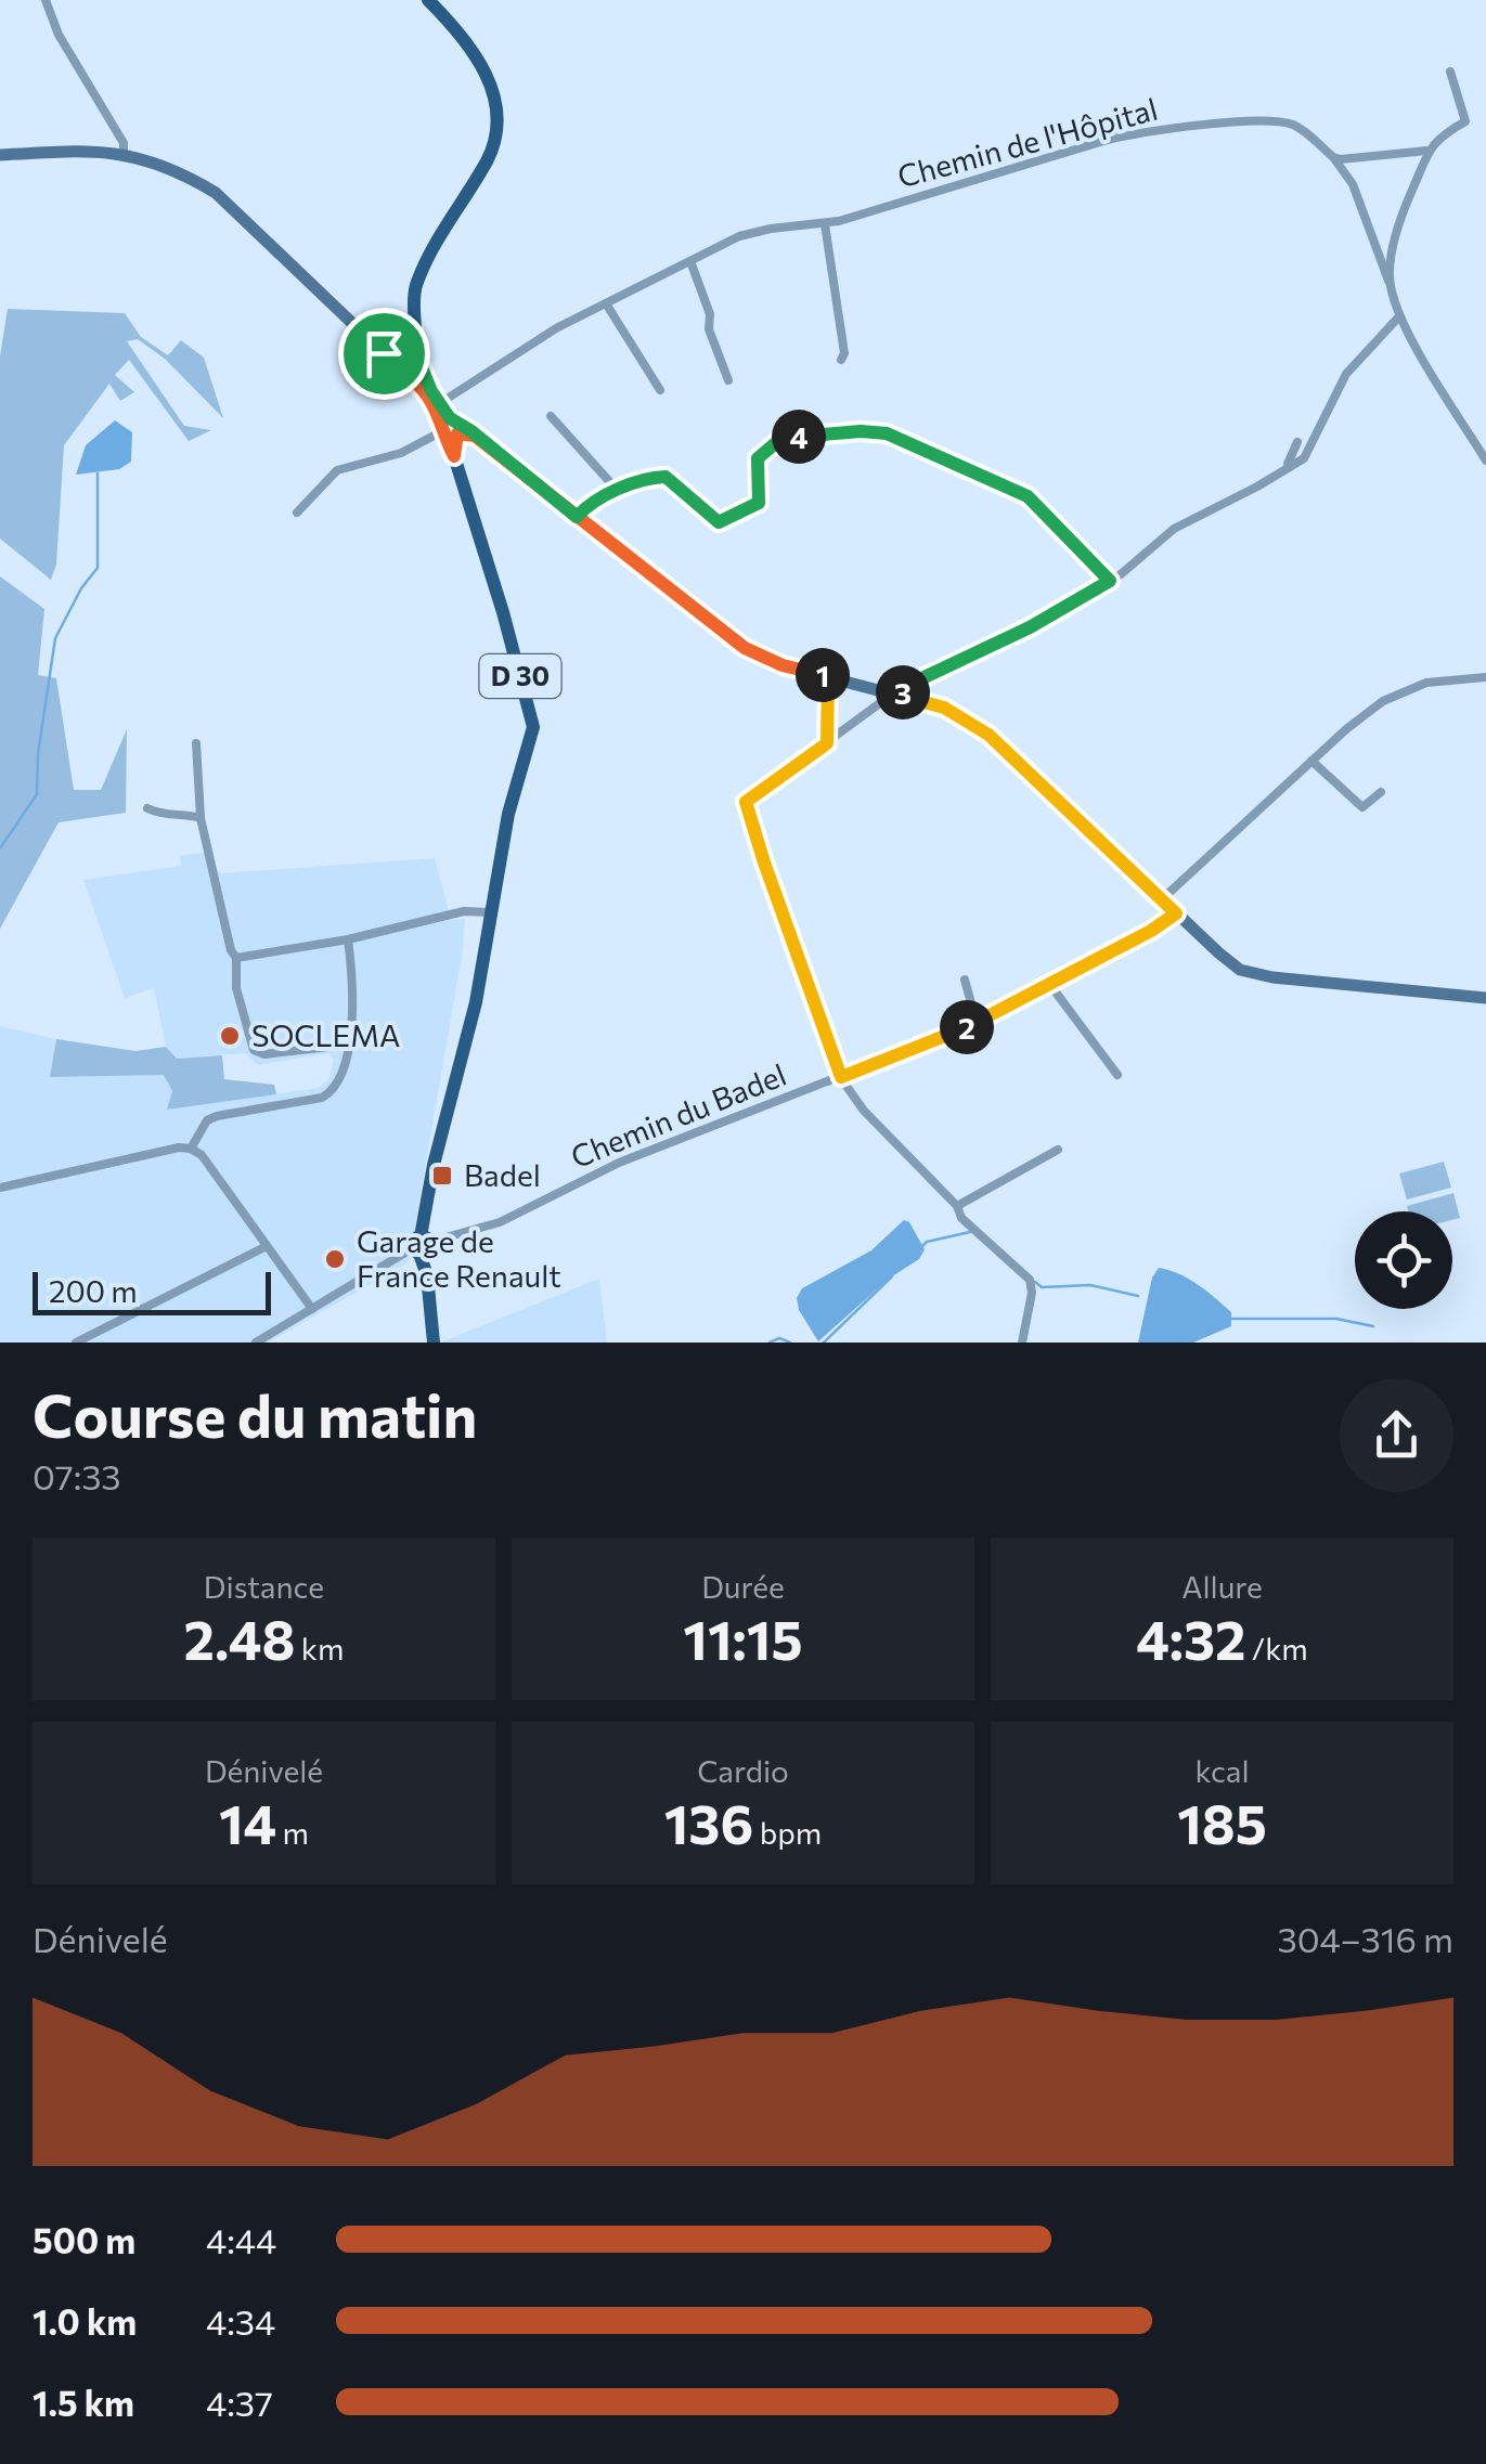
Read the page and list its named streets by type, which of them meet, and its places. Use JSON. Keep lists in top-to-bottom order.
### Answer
{
  "streets": {
    "main road": ["D 30"],
    "street": ["Chemin de l'Hôpital", "Chemin du Badel"]
  },
  "crossings": [
    ["Chemin de l'Hôpital", "D 30"],
    ["D 30", "Chemin du Badel"]
  ],
  "places": {
    "other": ["SOCLEMA", "Garage de France Renault"],
    "transit": ["Badel"]
  },
  "scale_bar": "200 m",
  "page": {
    "pins": [
      "4",
      "1",
      "3",
      "2"
    ],
    "scale": "200 m",
    "heading": ["Course du matin", "07:33"],
    "stats": [
      ["Distance", "2.48 km"],
      ["Durée", "11:15"],
      ["Allure", "4:32 /km"],
      ["Dénivelé", "14 m"],
      ["Cardio", "136 bpm"],
      ["kcal", "185"]
    ],
    "chart": ["Dénivelé", "304–316 m"],
    "list": [
      {
        "name": "500 m",
        "note": "4:44"
      },
      {
        "name": "1.0 km",
        "note": "4:34"
      },
      {
        "name": "1.5 km",
        "note": "4:37"
      }
    ]
  }
}
